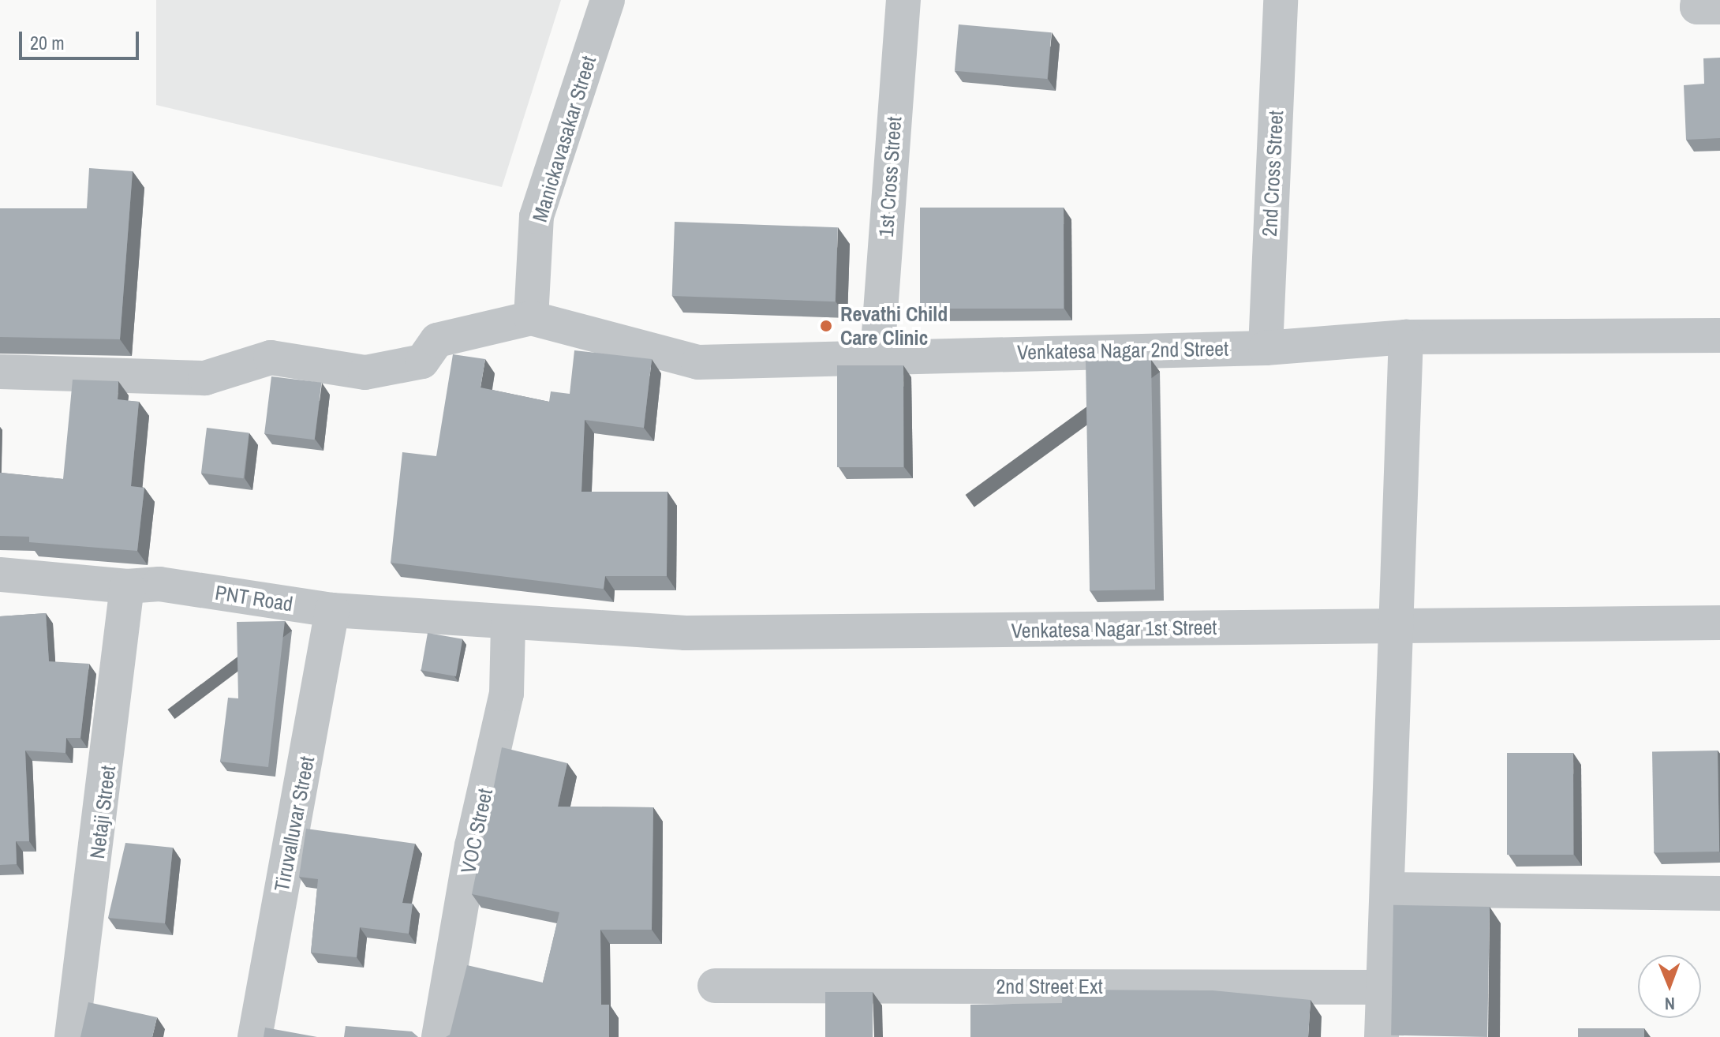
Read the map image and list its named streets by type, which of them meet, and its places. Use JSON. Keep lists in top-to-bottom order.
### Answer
{
  "streets": {
    "street": [
      "Manickavasakar Street",
      "2nd Cross Street",
      "1st Cross Street",
      "Venkatesa Nagar 2nd Street",
      "PNT Road",
      "Venkatesa Nagar 1st Street",
      "Netaji Street",
      "Tiruvalluvar Street",
      "VOC Street",
      "2nd Street Ext"
    ]
  },
  "crossings": [
    ["Manickavasakar Street", "Venkatesa Nagar 2nd Street"],
    ["2nd Cross Street", "Venkatesa Nagar 2nd Street"],
    ["1st Cross Street", "Venkatesa Nagar 2nd Street"],
    ["PNT Road", "Venkatesa Nagar 1st Street"],
    ["PNT Road", "Netaji Street"],
    ["PNT Road", "Tiruvalluvar Street"],
    ["PNT Road", "VOC Street"],
    ["Venkatesa Nagar 1st Street", "VOC Street"]
  ],
  "places": ["Revathi Child Care Clinic"],
  "scale_bar": "20 m",
  "north": "bottom"
}
